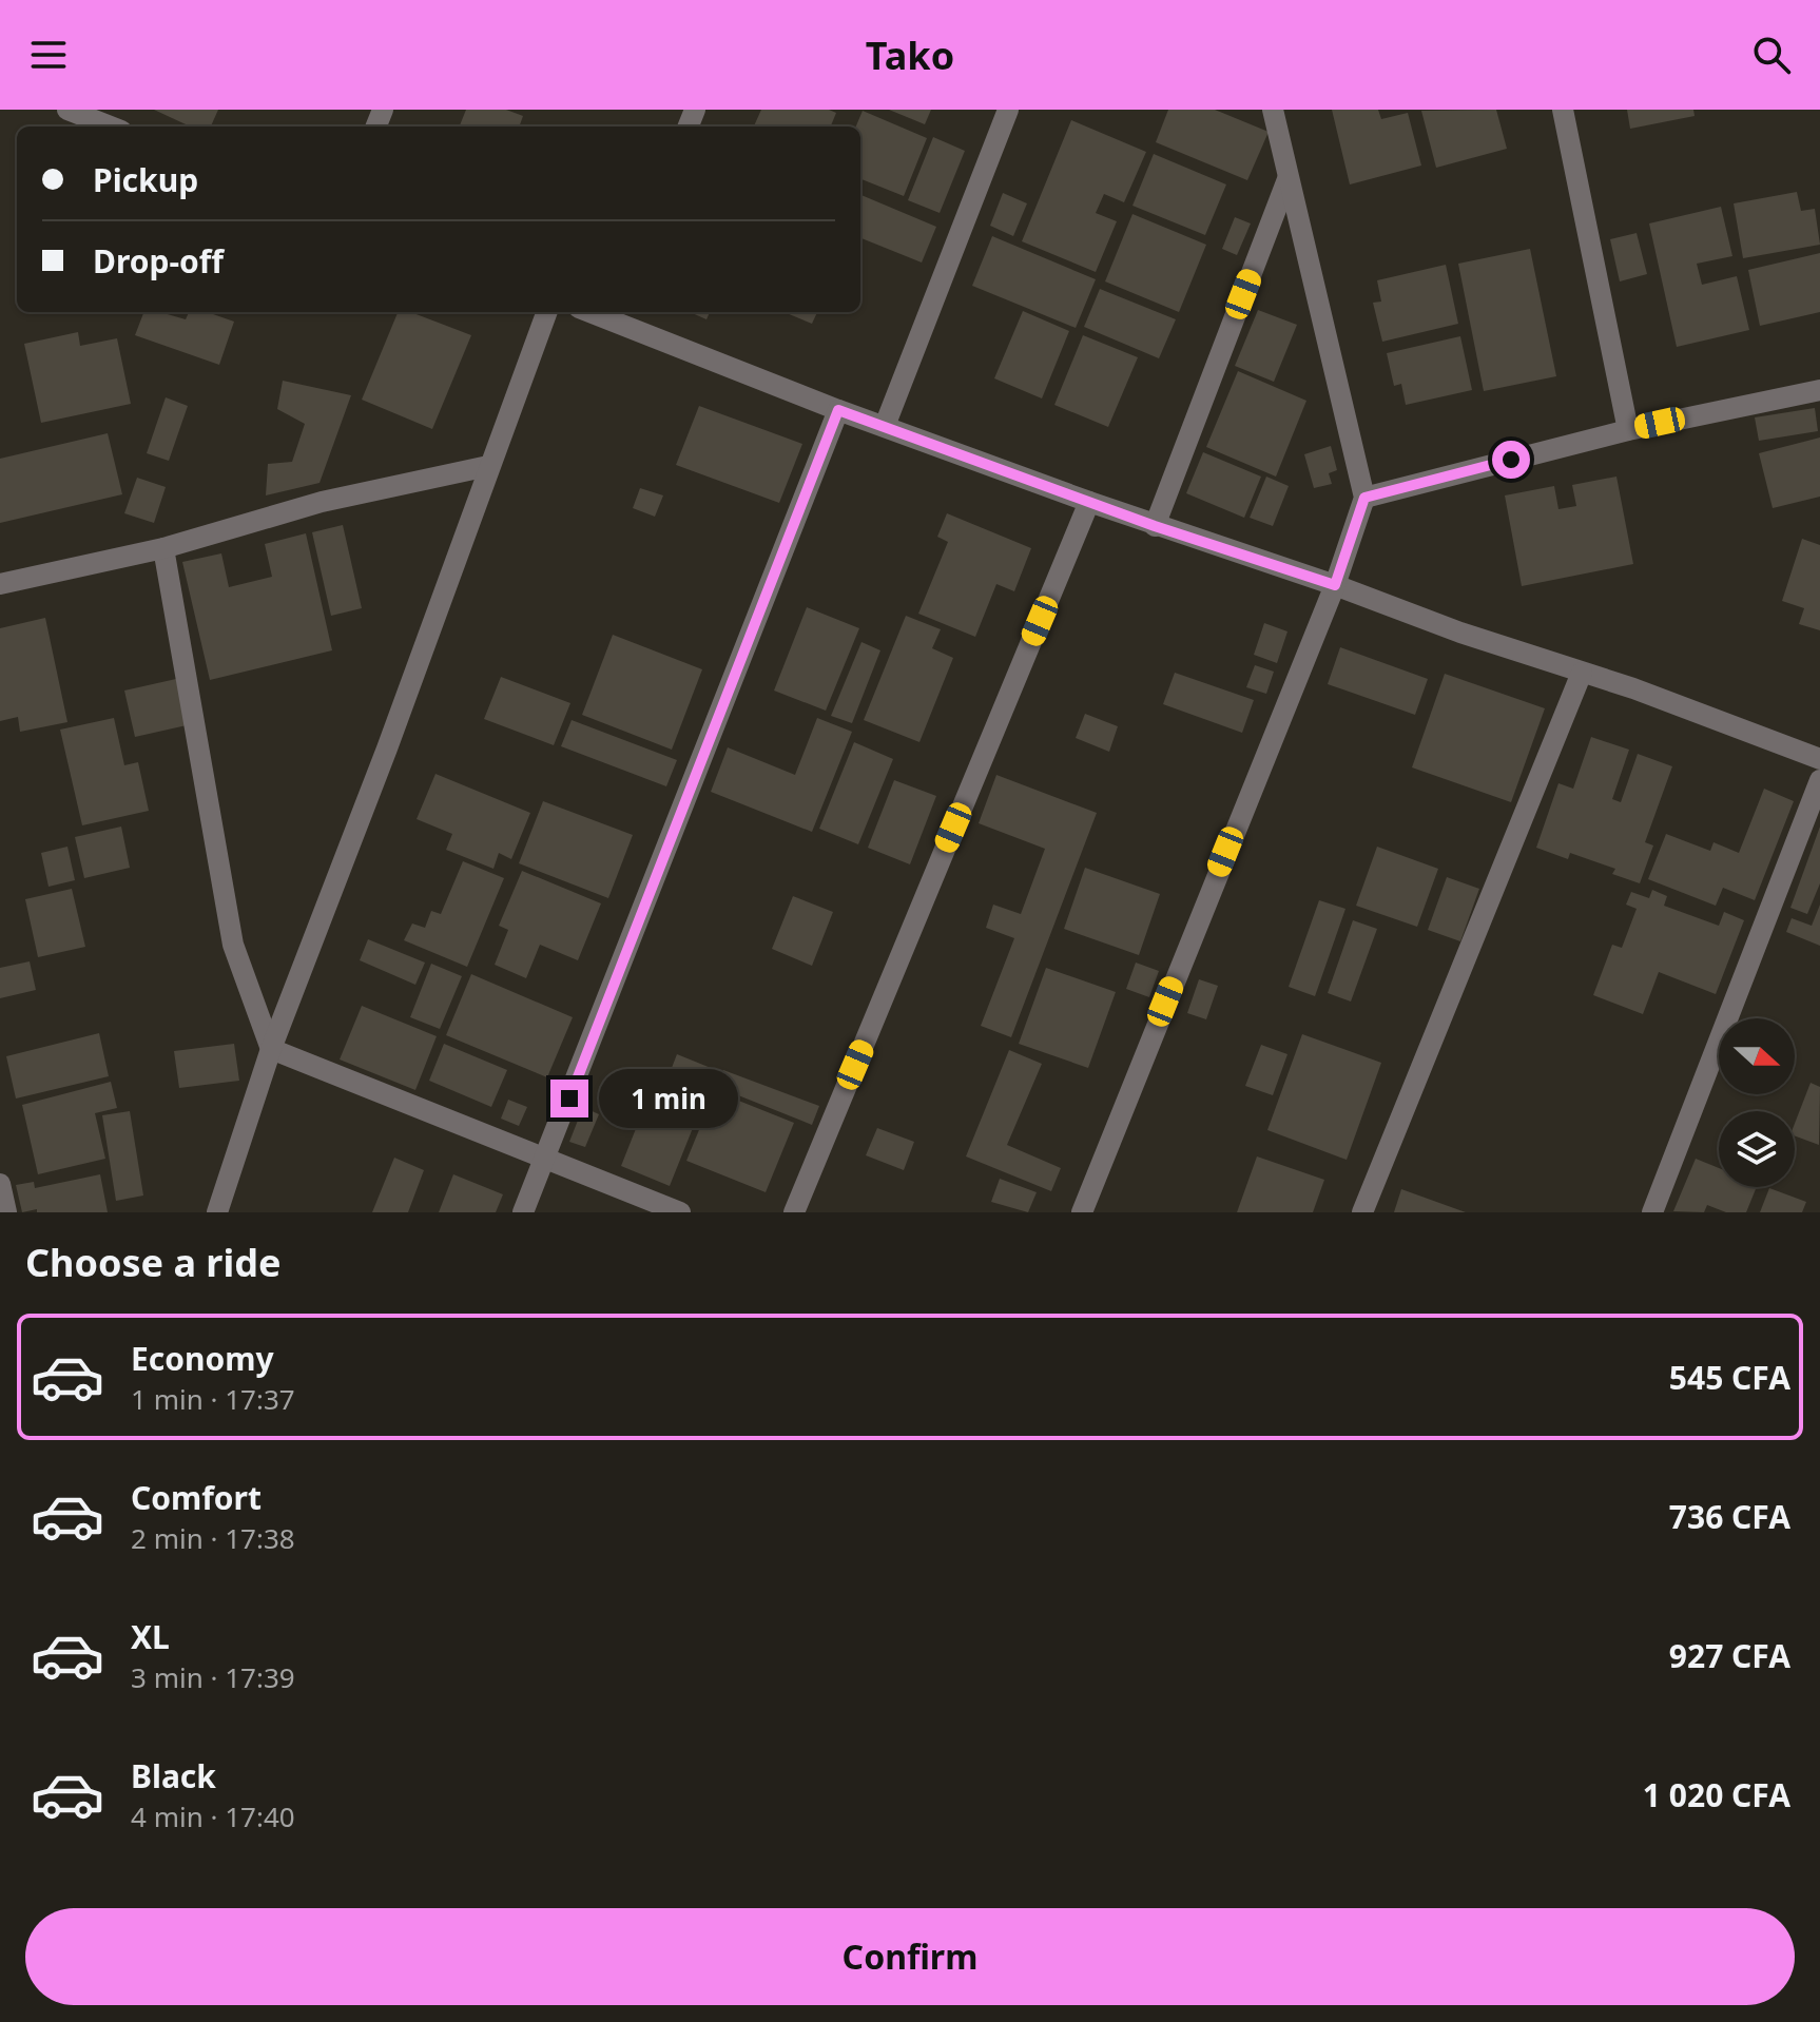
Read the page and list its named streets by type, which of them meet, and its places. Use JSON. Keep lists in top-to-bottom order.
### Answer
{
  "north": "right",
  "page": {
    "header": "Tako",
    "banner": ["Pickup", "Drop-off"],
    "bubble": "1 min",
    "heading": "Choose a ride",
    "list": [
      {
        "name": "Economy",
        "note": "1 min · 17:37",
        "value": "545 CFA"
      },
      {
        "name": "Comfort",
        "note": "2 min · 17:38",
        "value": "736 CFA"
      },
      {
        "name": "XL",
        "note": "3 min · 17:39",
        "value": "927 CFA"
      },
      {
        "name": "Black",
        "note": "4 min · 17:40",
        "value": "1 020 CFA"
      }
    ],
    "buttons": "Confirm"
  }
}
